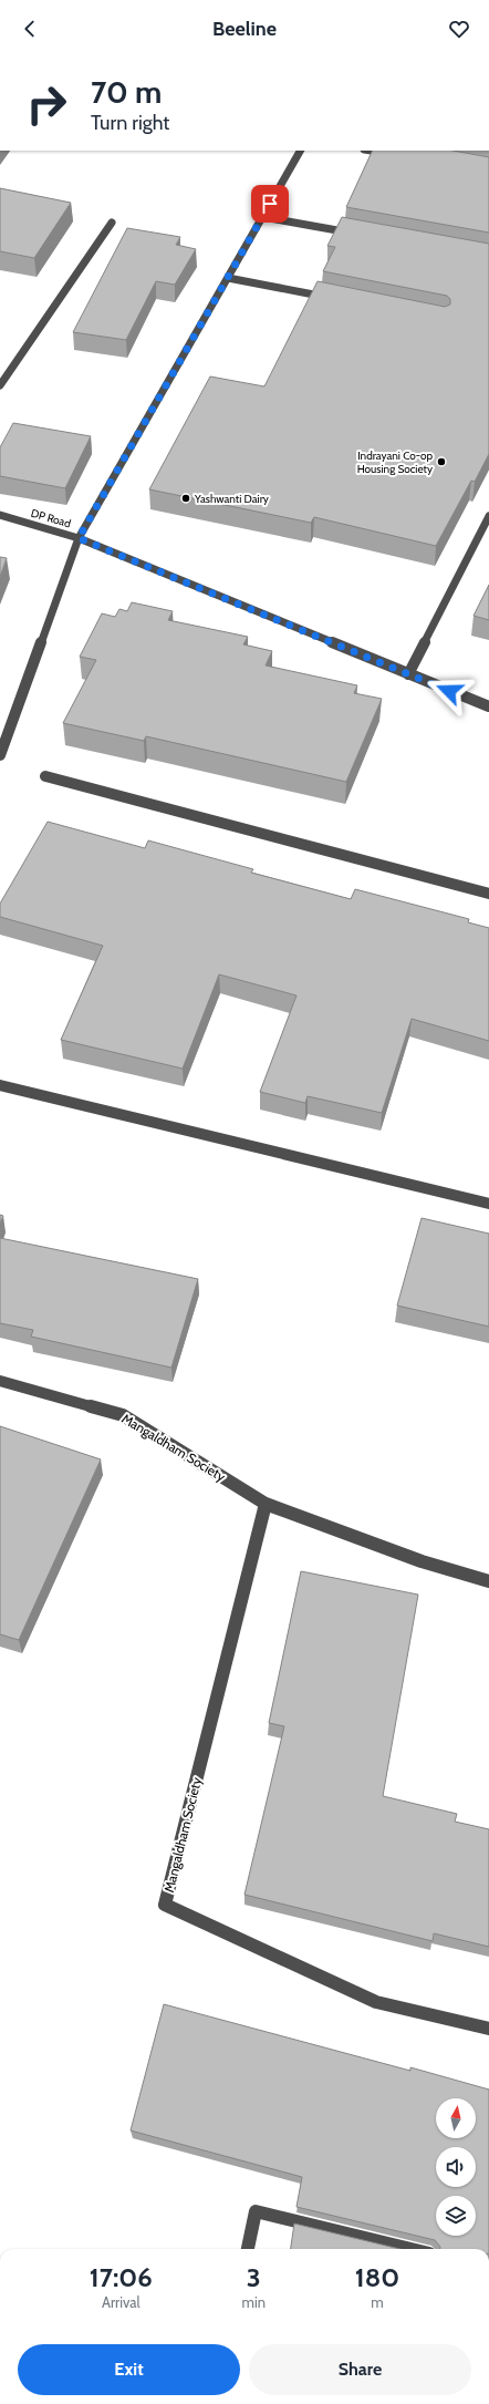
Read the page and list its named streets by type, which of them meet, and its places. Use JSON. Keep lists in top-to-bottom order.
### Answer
{
  "streets": {
    "street": ["DP Road", "Mangaldham Society"]
  },
  "places": ["Indrayani Co-op Housing Society", "Yashwanti Dairy"],
  "north": "top",
  "page": {
    "header": "Beeline",
    "turn": ["70 m", "Turn right"],
    "eta": [
      "17:06",
      "Arrival",
      "3",
      "min",
      "180",
      "m"
    ],
    "buttons": ["Exit", "Share"]
  }
}
